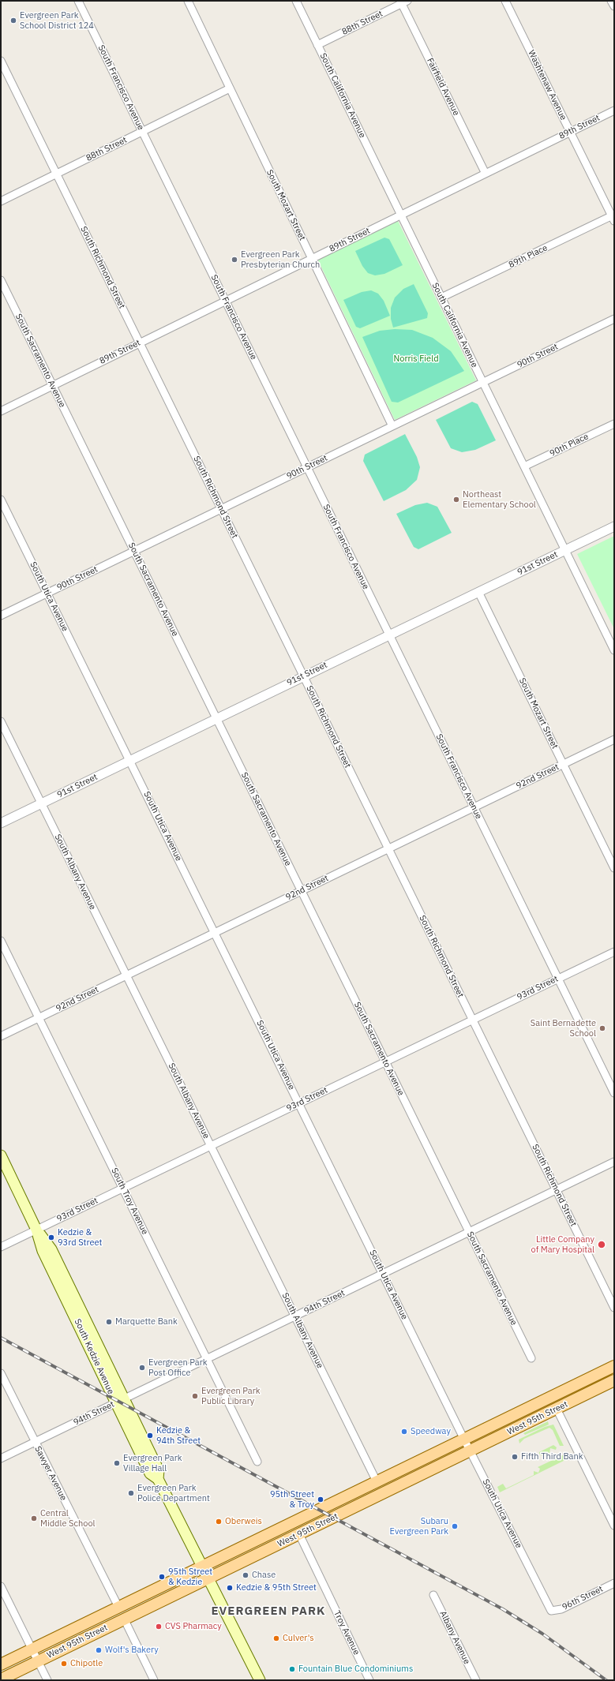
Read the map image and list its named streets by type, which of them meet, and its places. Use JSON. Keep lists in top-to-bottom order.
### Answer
{
  "streets": {
    "main road": ["South Kedzie Avenue", "West 95th Street"],
    "street": [
      "88th Street",
      "Washtenaw Avenue",
      "Fairfield Avenue",
      "South Francisco Avenue",
      "South California Avenue",
      "89th Street",
      "South Mozart Street",
      "89th Place",
      "South Richmond Street",
      "90th Street",
      "South Sacramento Avenue",
      "90th Place",
      "91st Street",
      "South Utica Avenue",
      "92nd Street",
      "South Albany Avenue",
      "93rd Street",
      "South Troy Avenue",
      "94th Street",
      "Sawyer Avenue",
      "96th Street",
      "Troy Avenue",
      "Albany Avenue"
    ]
  },
  "crossings": [
    ["88th Street", "Fairfield Avenue"],
    ["88th Street", "South Francisco Avenue"],
    ["88th Street", "South California Avenue"],
    ["88th Street", "South Mozart Street"],
    ["88th Street", "South Richmond Street"],
    ["Washtenaw Avenue", "89th Street"],
    ["Washtenaw Avenue", "89th Place"],
    ["Fairfield Avenue", "89th Street"],
    ["South Francisco Avenue", "89th Street"],
    ["South Francisco Avenue", "90th Street"],
    ["South Francisco Avenue", "91st Street"],
    ["South Francisco Avenue", "92nd Street"],
    ["South Francisco Avenue", "93rd Street"],
    ["South California Avenue", "89th Street"],
    ["South California Avenue", "89th Place"],
    ["South California Avenue", "90th Street"],
    ["South California Avenue", "90th Place"],
    ["South California Avenue", "91st Street"],
    ["89th Street", "South Mozart Street"],
    ["89th Street", "South Richmond Street"],
    ["89th Street", "South Sacramento Avenue"],
    ["South Mozart Street", "90th Street"],
    ["South Mozart Street", "91st Street"],
    ["South Mozart Street", "92nd Street"],
    ["South Richmond Street", "90th Street"],
    ["South Richmond Street", "91st Street"],
    ["South Richmond Street", "92nd Street"],
    ["South Richmond Street", "93rd Street"],
    ["South Richmond Street", "94th Street"],
    ["90th Street", "South Sacramento Avenue"],
    ["90th Street", "South Utica Avenue"],
    ["South Sacramento Avenue", "91st Street"],
    ["South Sacramento Avenue", "92nd Street"],
    ["South Sacramento Avenue", "93rd Street"],
    ["South Sacramento Avenue", "94th Street"],
    ["91st Street", "South Utica Avenue"],
    ["91st Street", "South Albany Avenue"],
    ["South Utica Avenue", "92nd Street"],
    ["South Utica Avenue", "93rd Street"],
    ["South Utica Avenue", "94th Street"],
    ["South Utica Avenue", "West 95th Street"],
    ["South Utica Avenue", "96th Street"],
    ["92nd Street", "South Albany Avenue"],
    ["92nd Street", "South Troy Avenue"],
    ["South Albany Avenue", "93rd Street"],
    ["South Albany Avenue", "94th Street"],
    ["South Albany Avenue", "West 95th Street"],
    ["93rd Street", "South Troy Avenue"],
    ["93rd Street", "South Kedzie Avenue"],
    ["South Troy Avenue", "94th Street"],
    ["94th Street", "South Kedzie Avenue"],
    ["94th Street", "Sawyer Avenue"],
    ["South Kedzie Avenue", "West 95th Street"],
    ["West 95th Street", "Sawyer Avenue"],
    ["West 95th Street", "Troy Avenue"]
  ],
  "districts": ["EVERGREEN PARK"],
  "parks": ["Norris Field"],
  "places": [
    "Evergreen Park School District 124",
    "Evergreen Park Presbyterian Church",
    "Northeast Elementary School",
    "Saint Bernadette School",
    "Kedzie & 93rd Street",
    "Little Company of Mary Hospital",
    "Marquette Bank",
    "Evergreen Park Post Office",
    "Evergreen Park Public Library",
    "Speedway",
    "Kedzie & 94th Street",
    "Fifth Third Bank",
    "Evergreen Park Village Hall",
    "Evergreen Park Police Department",
    "95th Street & Troy",
    "Central Middle School",
    "Oberweis",
    "Subaru Evergreen Park",
    "Chase",
    "95th Street & Kedzie",
    "Kedzie & 95th Street",
    "CVS Pharmacy",
    "Culver's",
    "Wolf's Bakery",
    "Chipotle",
    "Fountain Blue Condominiums"
  ]
}
